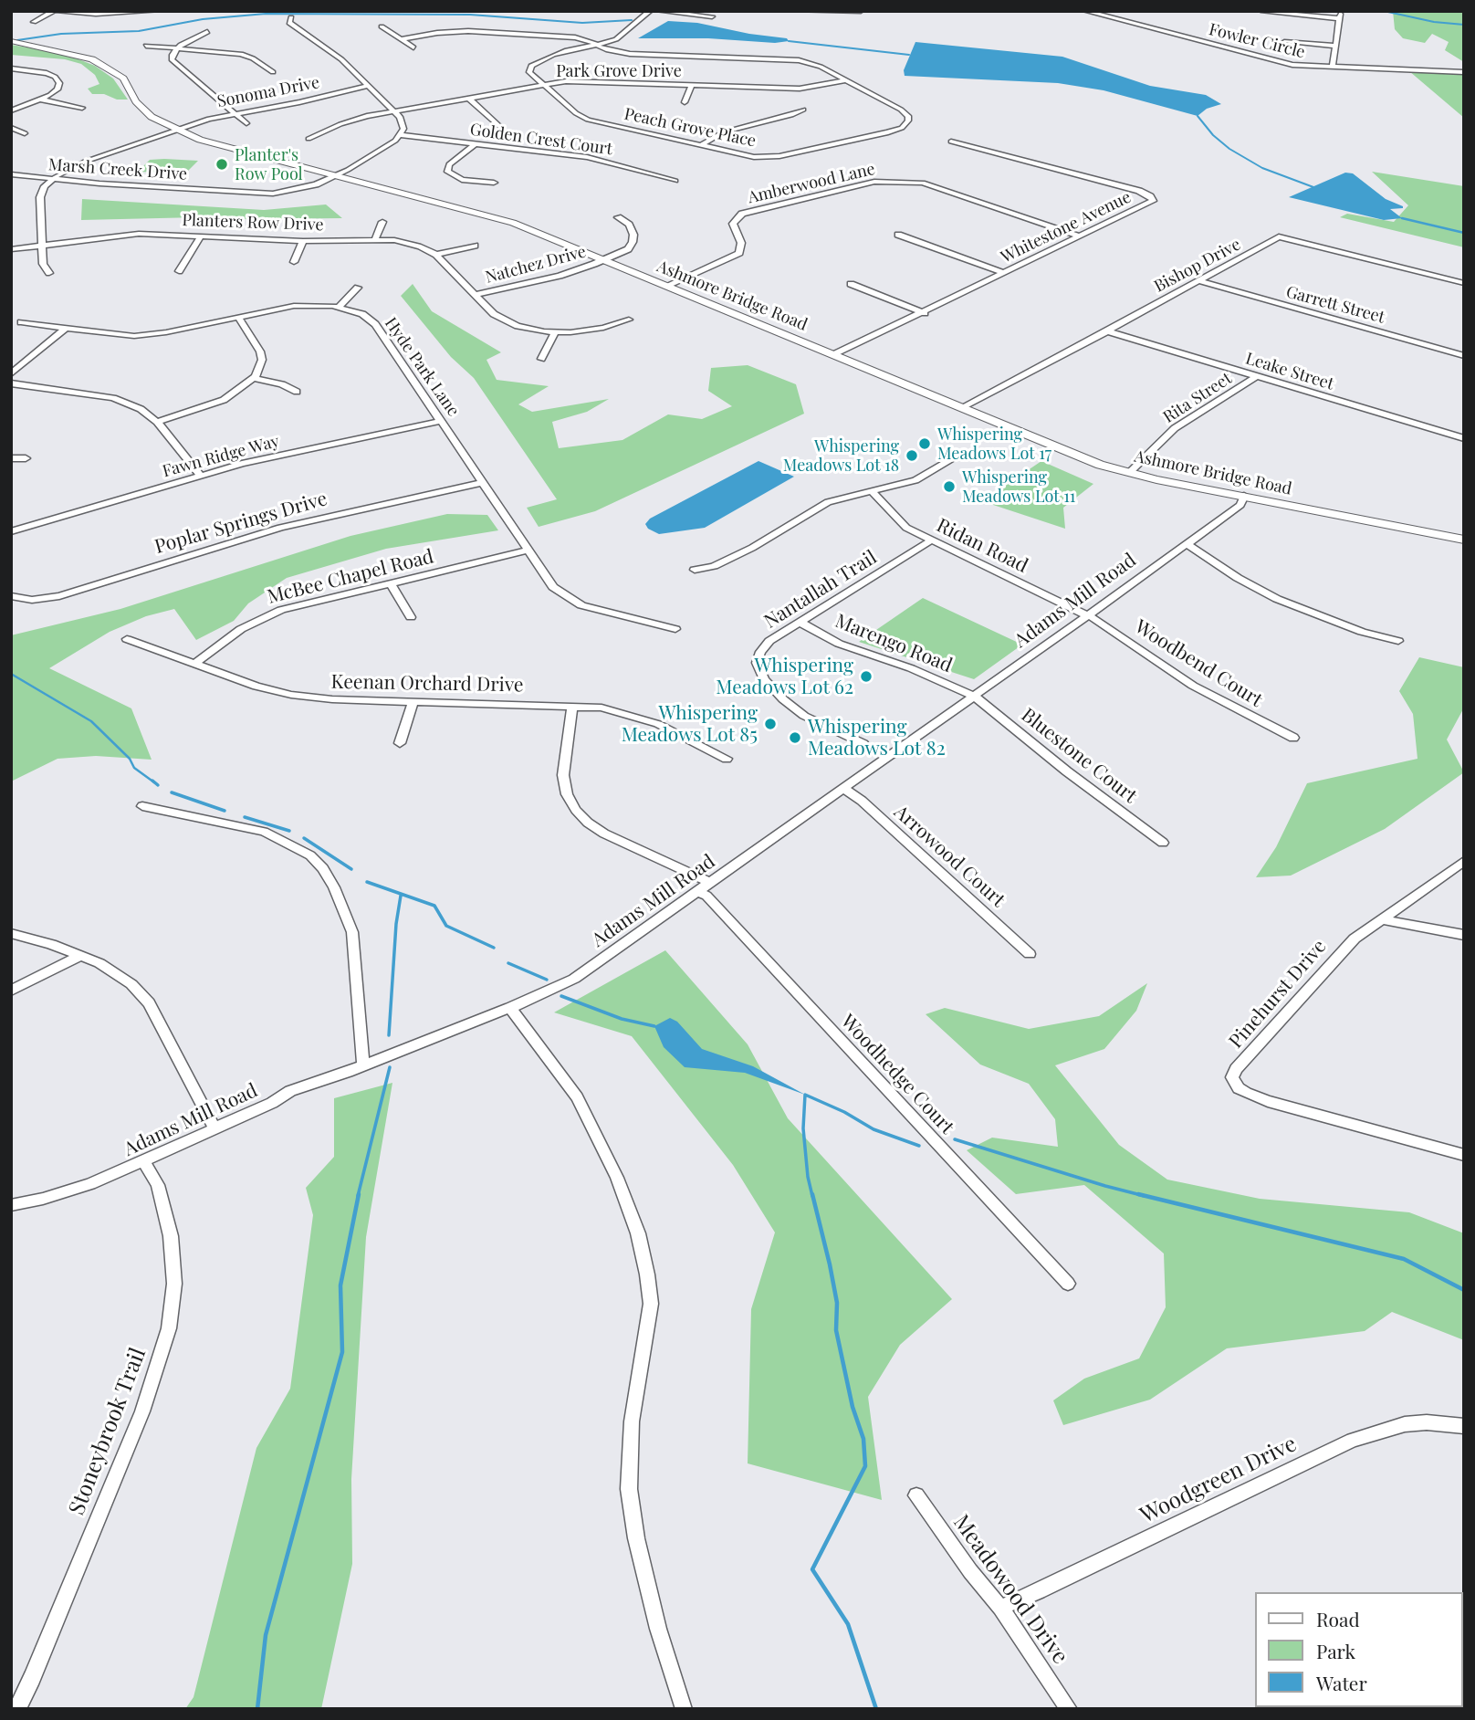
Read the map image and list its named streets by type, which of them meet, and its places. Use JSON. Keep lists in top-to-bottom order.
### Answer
{
  "streets": {
    "main road": ["Ashmore Bridge Road"],
    "street": [
      "Fowler Circle",
      "Park Grove Drive",
      "Sonoma Drive",
      "Peach Grove Place",
      "Golden Crest Court",
      "Marsh Creek Drive",
      "Amberwood Lane",
      "Planters Row Drive",
      "Whitestone Avenue",
      "Natchez Drive",
      "Bishop Drive",
      "Garrett Street",
      "Hyde Park Lane",
      "Leake Street",
      "Rita Street",
      "Fawn Ridge Way",
      "Poplar Springs Drive",
      "Ridan Road",
      "McBee Chapel Road",
      "Nantallah Trail",
      "Adams Mill Road",
      "Marengo Road",
      "Woodbend Court",
      "Keenan Orchard Drive",
      "Bluestone Court",
      "Arrowood Court",
      "Pinehurst Drive",
      "Woodhedge Court",
      "Stoneybrook Trail",
      "Woodgreen Drive",
      "Meadowood Drive"
    ]
  },
  "crossings": [
    ["Park Grove Drive", "Peach Grove Place"],
    ["Sonoma Drive", "Marsh Creek Drive"],
    ["Sonoma Drive", "Ashmore Bridge Road"],
    ["Marsh Creek Drive", "Ashmore Bridge Road"],
    ["Amberwood Lane", "Whitestone Avenue"],
    ["Amberwood Lane", "Ashmore Bridge Road"],
    ["Planters Row Drive", "Natchez Drive"],
    ["Whitestone Avenue", "Ashmore Bridge Road"],
    ["Natchez Drive", "Ashmore Bridge Road"],
    ["Bishop Drive", "Ashmore Bridge Road"],
    ["Bishop Drive", "Garrett Street"],
    ["Bishop Drive", "Leake Street"],
    ["Ashmore Bridge Road", "Rita Street"],
    ["Ashmore Bridge Road", "Adams Mill Road"],
    ["Hyde Park Lane", "Fawn Ridge Way"],
    ["Hyde Park Lane", "Poplar Springs Drive"],
    ["Hyde Park Lane", "McBee Chapel Road"],
    ["Leake Street", "Rita Street"],
    ["Ridan Road", "Nantallah Trail"],
    ["Ridan Road", "Adams Mill Road"],
    ["Ridan Road", "Woodbend Court"],
    ["McBee Chapel Road", "Keenan Orchard Drive"],
    ["Nantallah Trail", "Marengo Road"],
    ["Adams Mill Road", "Marengo Road"],
    ["Adams Mill Road", "Woodbend Court"],
    ["Adams Mill Road", "Bluestone Court"],
    ["Adams Mill Road", "Arrowood Court"],
    ["Adams Mill Road", "Woodhedge Court"],
    ["Adams Mill Road", "Stoneybrook Trail"],
    ["Marengo Road", "Bluestone Court"],
    ["Woodgreen Drive", "Meadowood Drive"]
  ],
  "places": [
    "Planter's Row Pool",
    "Whispering Meadows Lot 17",
    "Whispering Meadows Lot 18",
    "Whispering Meadows Lot 11",
    "Whispering Meadows Lot 62",
    "Whispering Meadows Lot 85",
    "Whispering Meadows Lot 82"
  ],
  "legend": ["Road", "Park", "Water"]
}
